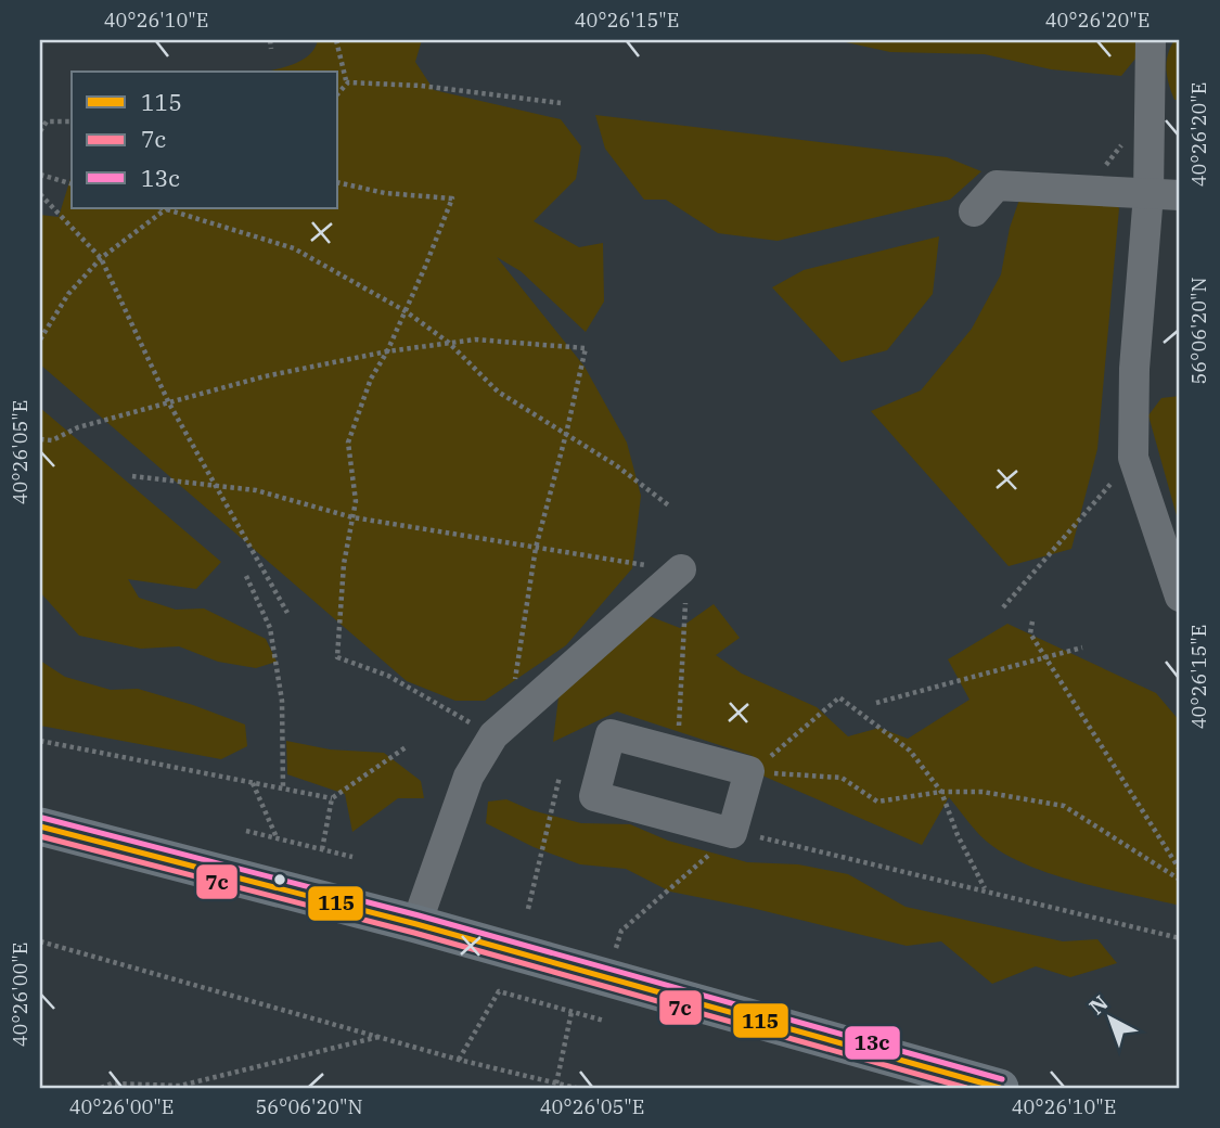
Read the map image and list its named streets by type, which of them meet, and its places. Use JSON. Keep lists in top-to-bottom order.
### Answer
{
  "lines": ["transit line 13с", "transit line 115", "transit line 7с"],
  "legend": ["115", "7с", "13с"],
  "north": "top left",
  "coordinates": [
    "40°26'10\"E",
    "40°26'15\"E",
    "40°26'20\"E",
    "56°06'20\"N",
    "40°26'05\"E",
    "40°26'00\"E"
  ]
}
